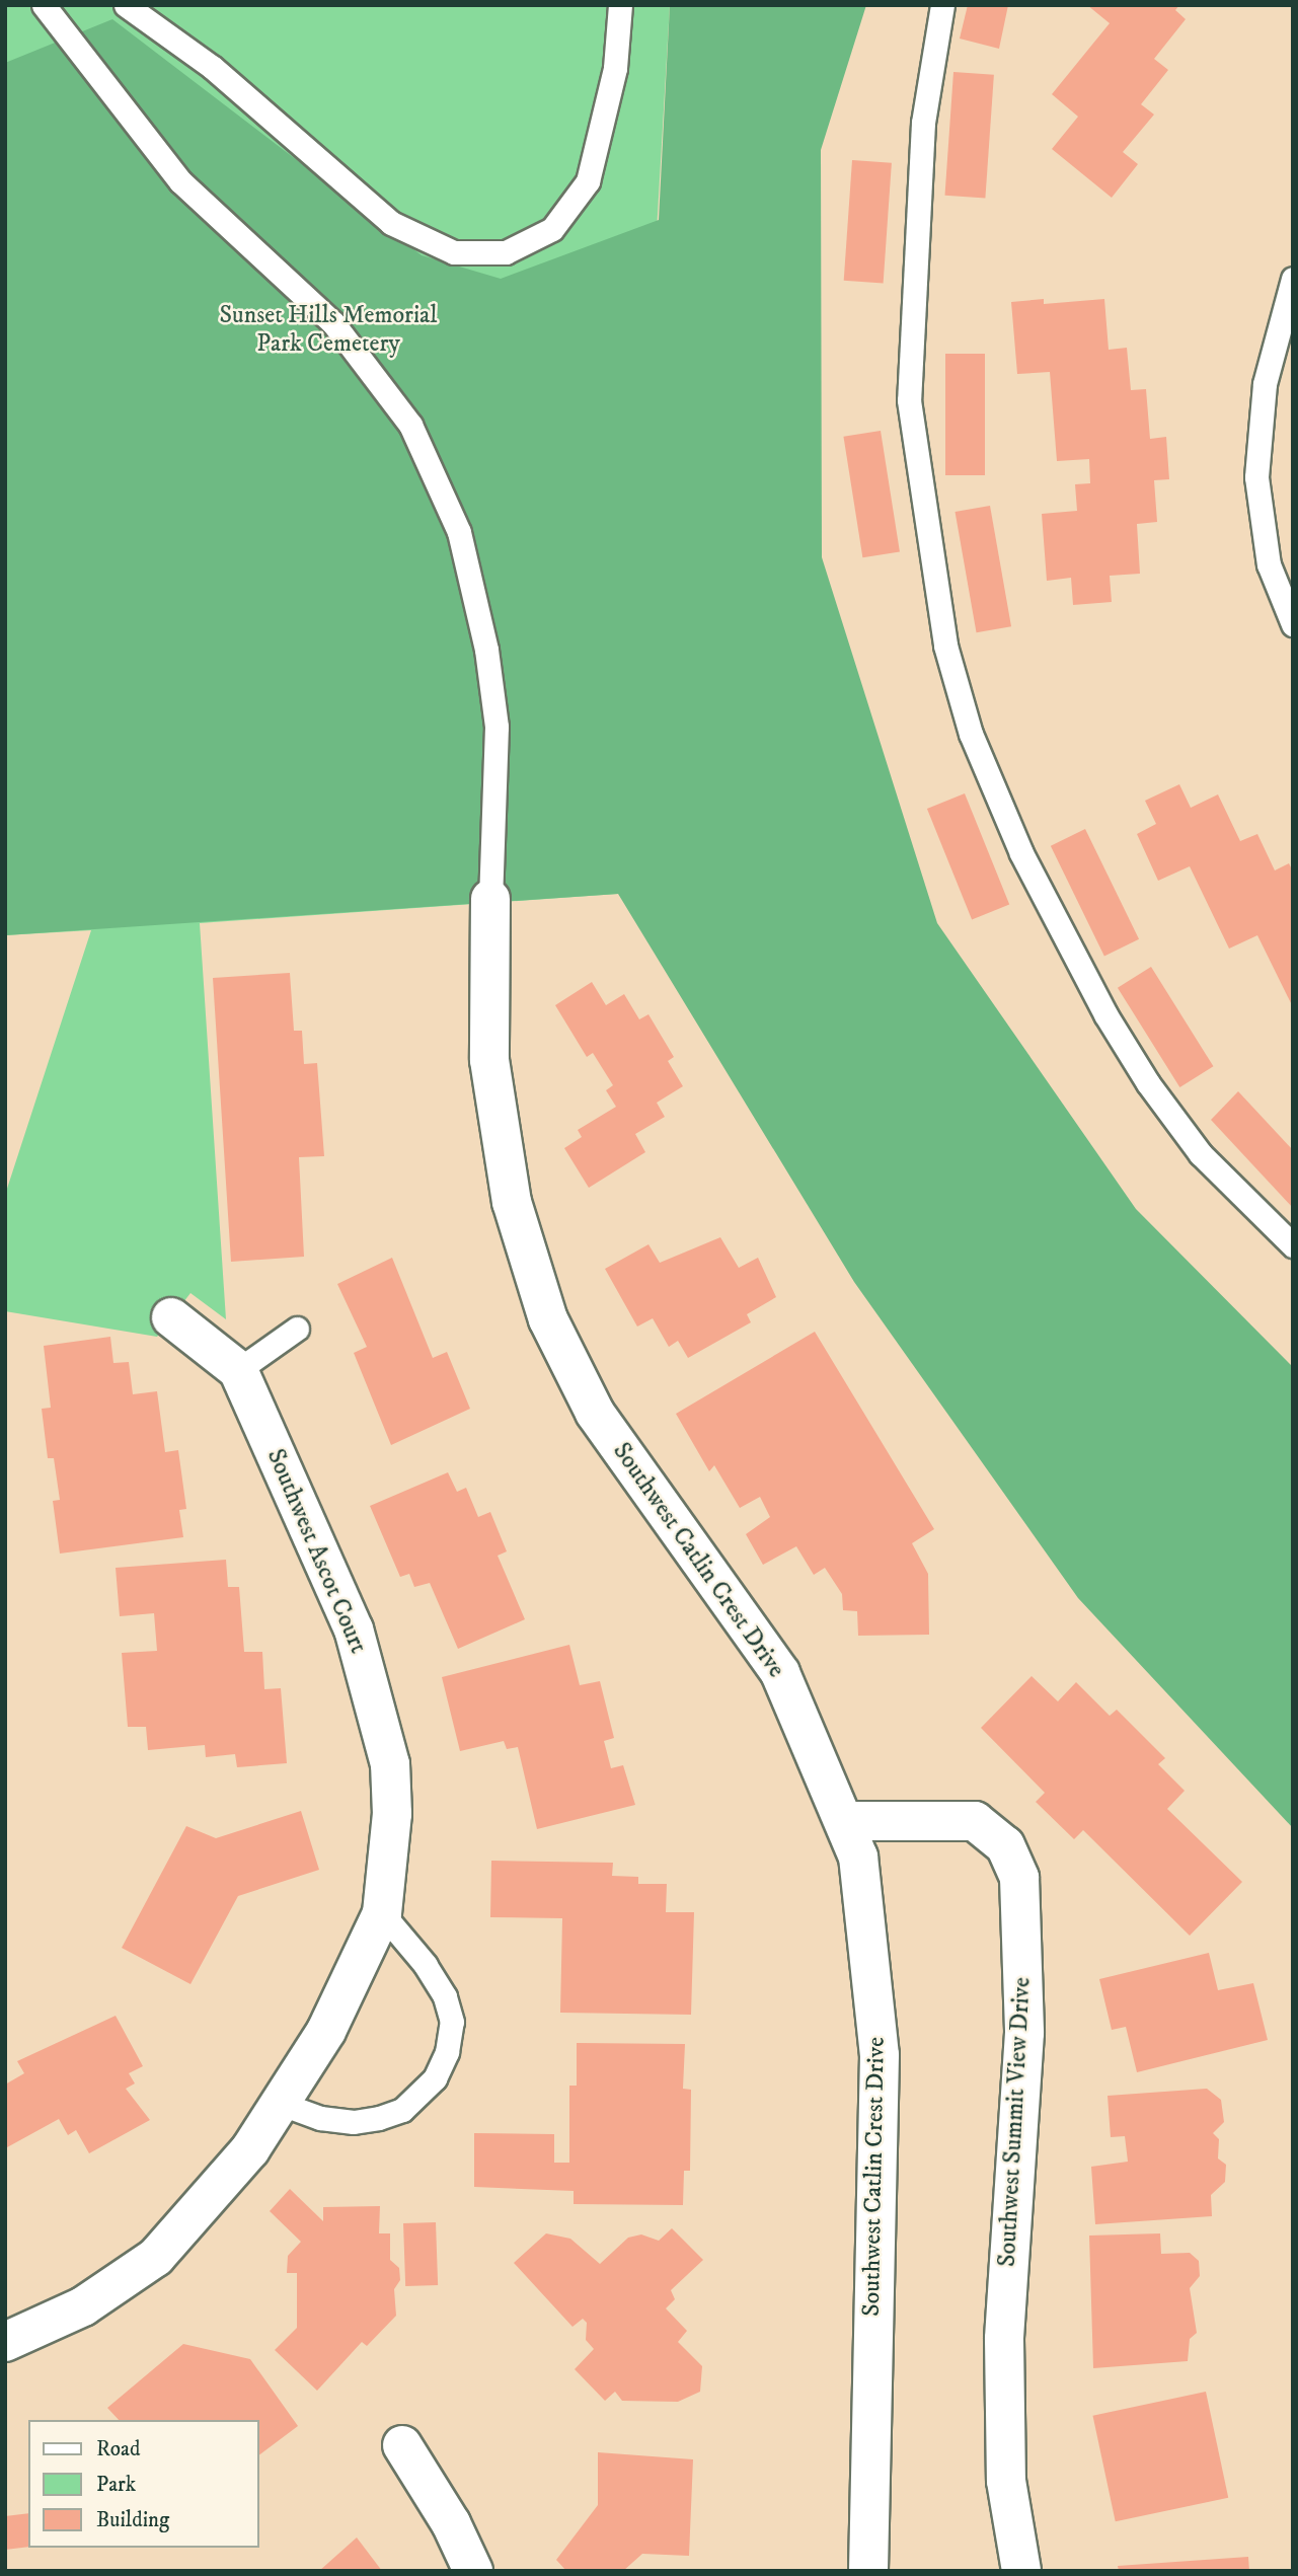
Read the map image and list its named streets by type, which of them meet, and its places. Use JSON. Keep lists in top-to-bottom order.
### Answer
{
  "streets": {
    "street": ["Southwest Ascot Court", "Southwest Catlin Crest Drive", "Southwest Summit View Drive"]
  },
  "crossings": [
    ["Southwest Catlin Crest Drive", "Southwest Summit View Drive"]
  ],
  "parks": ["Sunset Hills Memorial Park Cemetery"],
  "legend": ["Road", "Park", "Building"]
}
